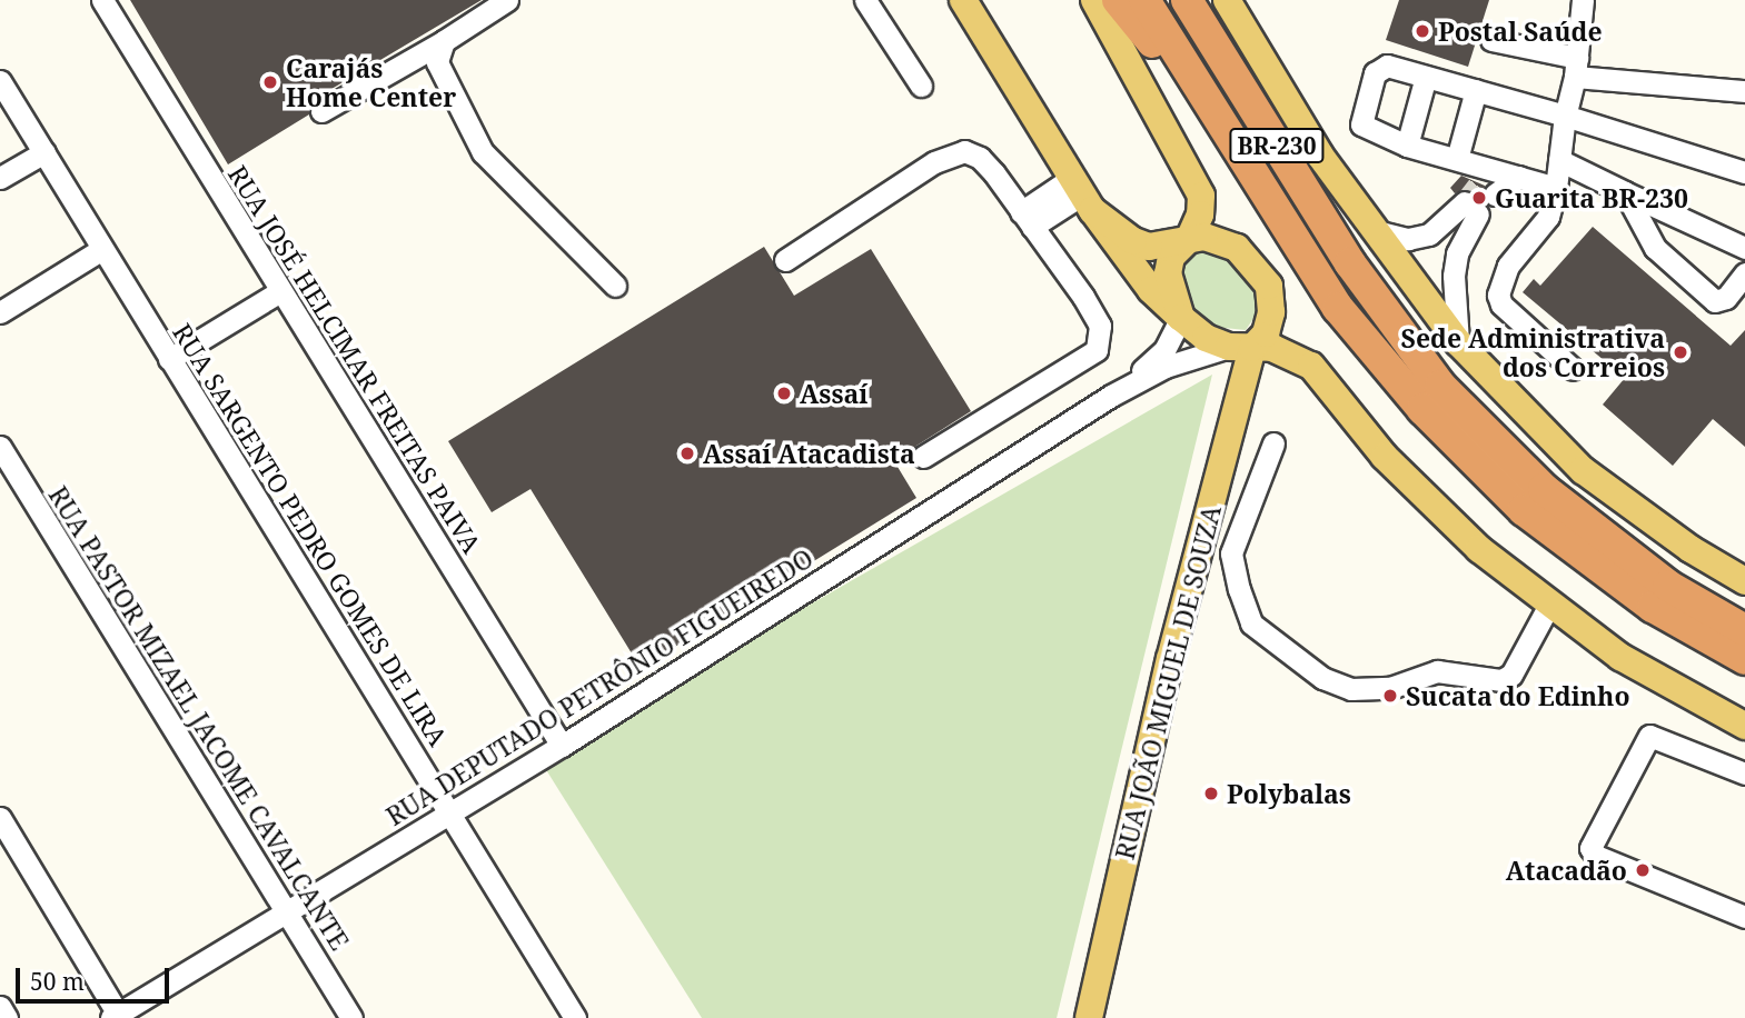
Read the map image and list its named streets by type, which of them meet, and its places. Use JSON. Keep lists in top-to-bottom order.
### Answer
{
  "streets": {
    "highway": ["BR-230"],
    "main road": ["RUA JOÃO MIGUEL DE SOUZA"],
    "street": [
      "RUA JOSÉ HELCIMAR FREITAS PAIVA",
      "RUA SARGENTO PEDRO GOMES DE LIRA",
      "RUA DEPUTADO PETRÔNIO FIGUEIREDO",
      "RUA PASTOR MIZAEL JACOME CAVALCANTE"
    ]
  },
  "crossings": [
    ["RUA JOSÉ HELCIMAR FREITAS PAIVA", "RUA DEPUTADO PETRÔNIO FIGUEIREDO"],
    ["RUA SARGENTO PEDRO GOMES DE LIRA", "RUA DEPUTADO PETRÔNIO FIGUEIREDO"],
    ["RUA JOÃO MIGUEL DE SOUZA", "RUA DEPUTADO PETRÔNIO FIGUEIREDO"],
    ["RUA DEPUTADO PETRÔNIO FIGUEIREDO", "RUA PASTOR MIZAEL JACOME CAVALCANTE"]
  ],
  "places": [
    "Postal Saúde",
    "Carajás Home Center",
    "Guarita BR-230",
    "Sede Administrativa dos Correios",
    "Assaí",
    "Assaí Atacadista",
    "Sucata do Edinho",
    "Polybalas",
    "Atacadão"
  ],
  "scale_bar": "50 m"
}
